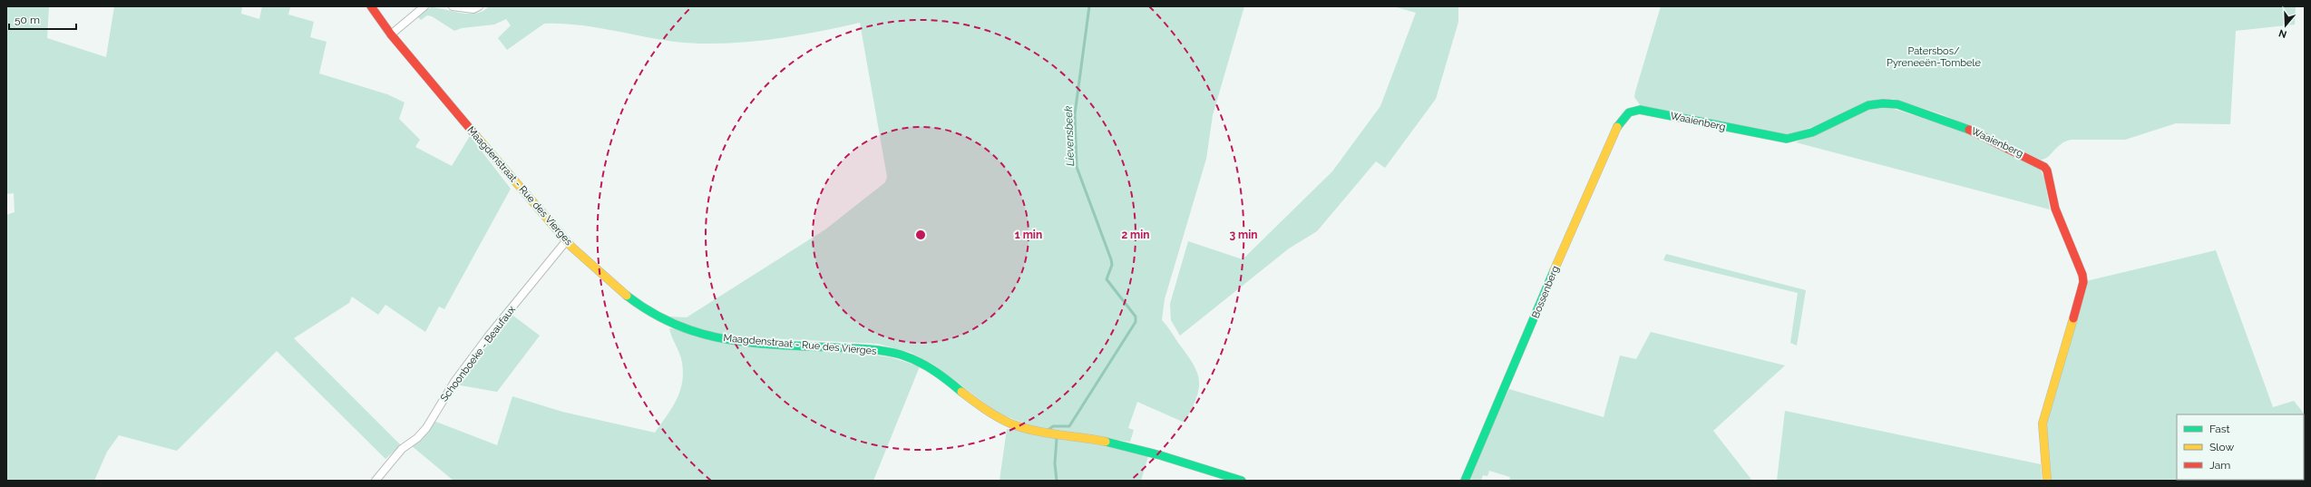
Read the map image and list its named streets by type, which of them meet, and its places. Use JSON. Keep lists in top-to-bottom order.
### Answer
{
  "streets": {
    "street": [
      "Waaienberg",
      "Maagdenstraat - Rue des Vierges",
      "Bossenberg",
      "Schoonboeke - Beaufaux"
    ]
  },
  "crossings": [
    ["Waaienberg", "Bossenberg"],
    ["Maagdenstraat - Rue des Vierges", "Schoonboeke - Beaufaux"]
  ],
  "water": ["Lievensbeek"],
  "parks": ["Patersbos/ Pyreneeën-Tombele"],
  "legend": ["Fast", "Slow", "Jam"],
  "scale_bar": "50 m",
  "north": "bottom",
  "rings": ["1 min", "2 min", "3 min"]
}
